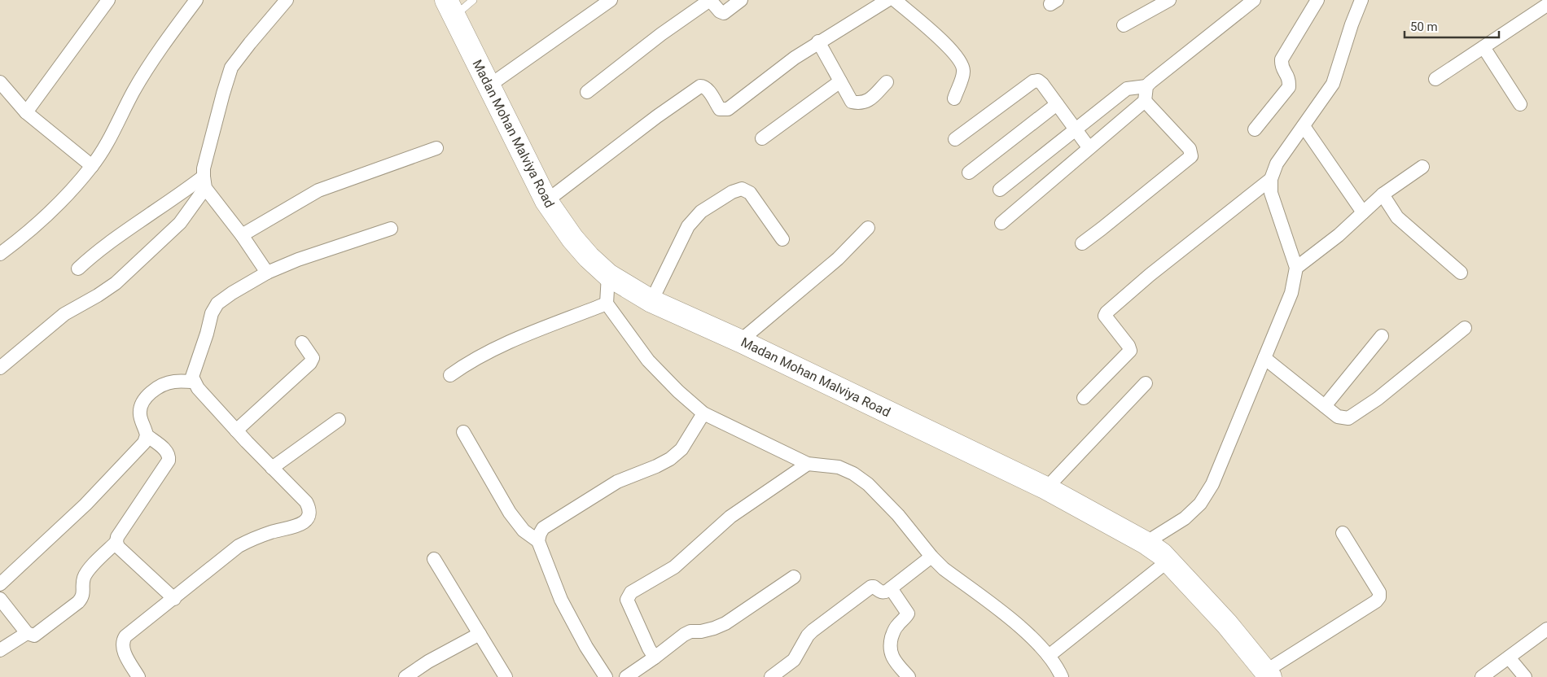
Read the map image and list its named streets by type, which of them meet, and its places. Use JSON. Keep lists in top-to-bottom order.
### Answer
{
  "streets": {
    "highway": ["Madan Mohan Malviya Road"]
  },
  "scale_bar": "50 m"
}
